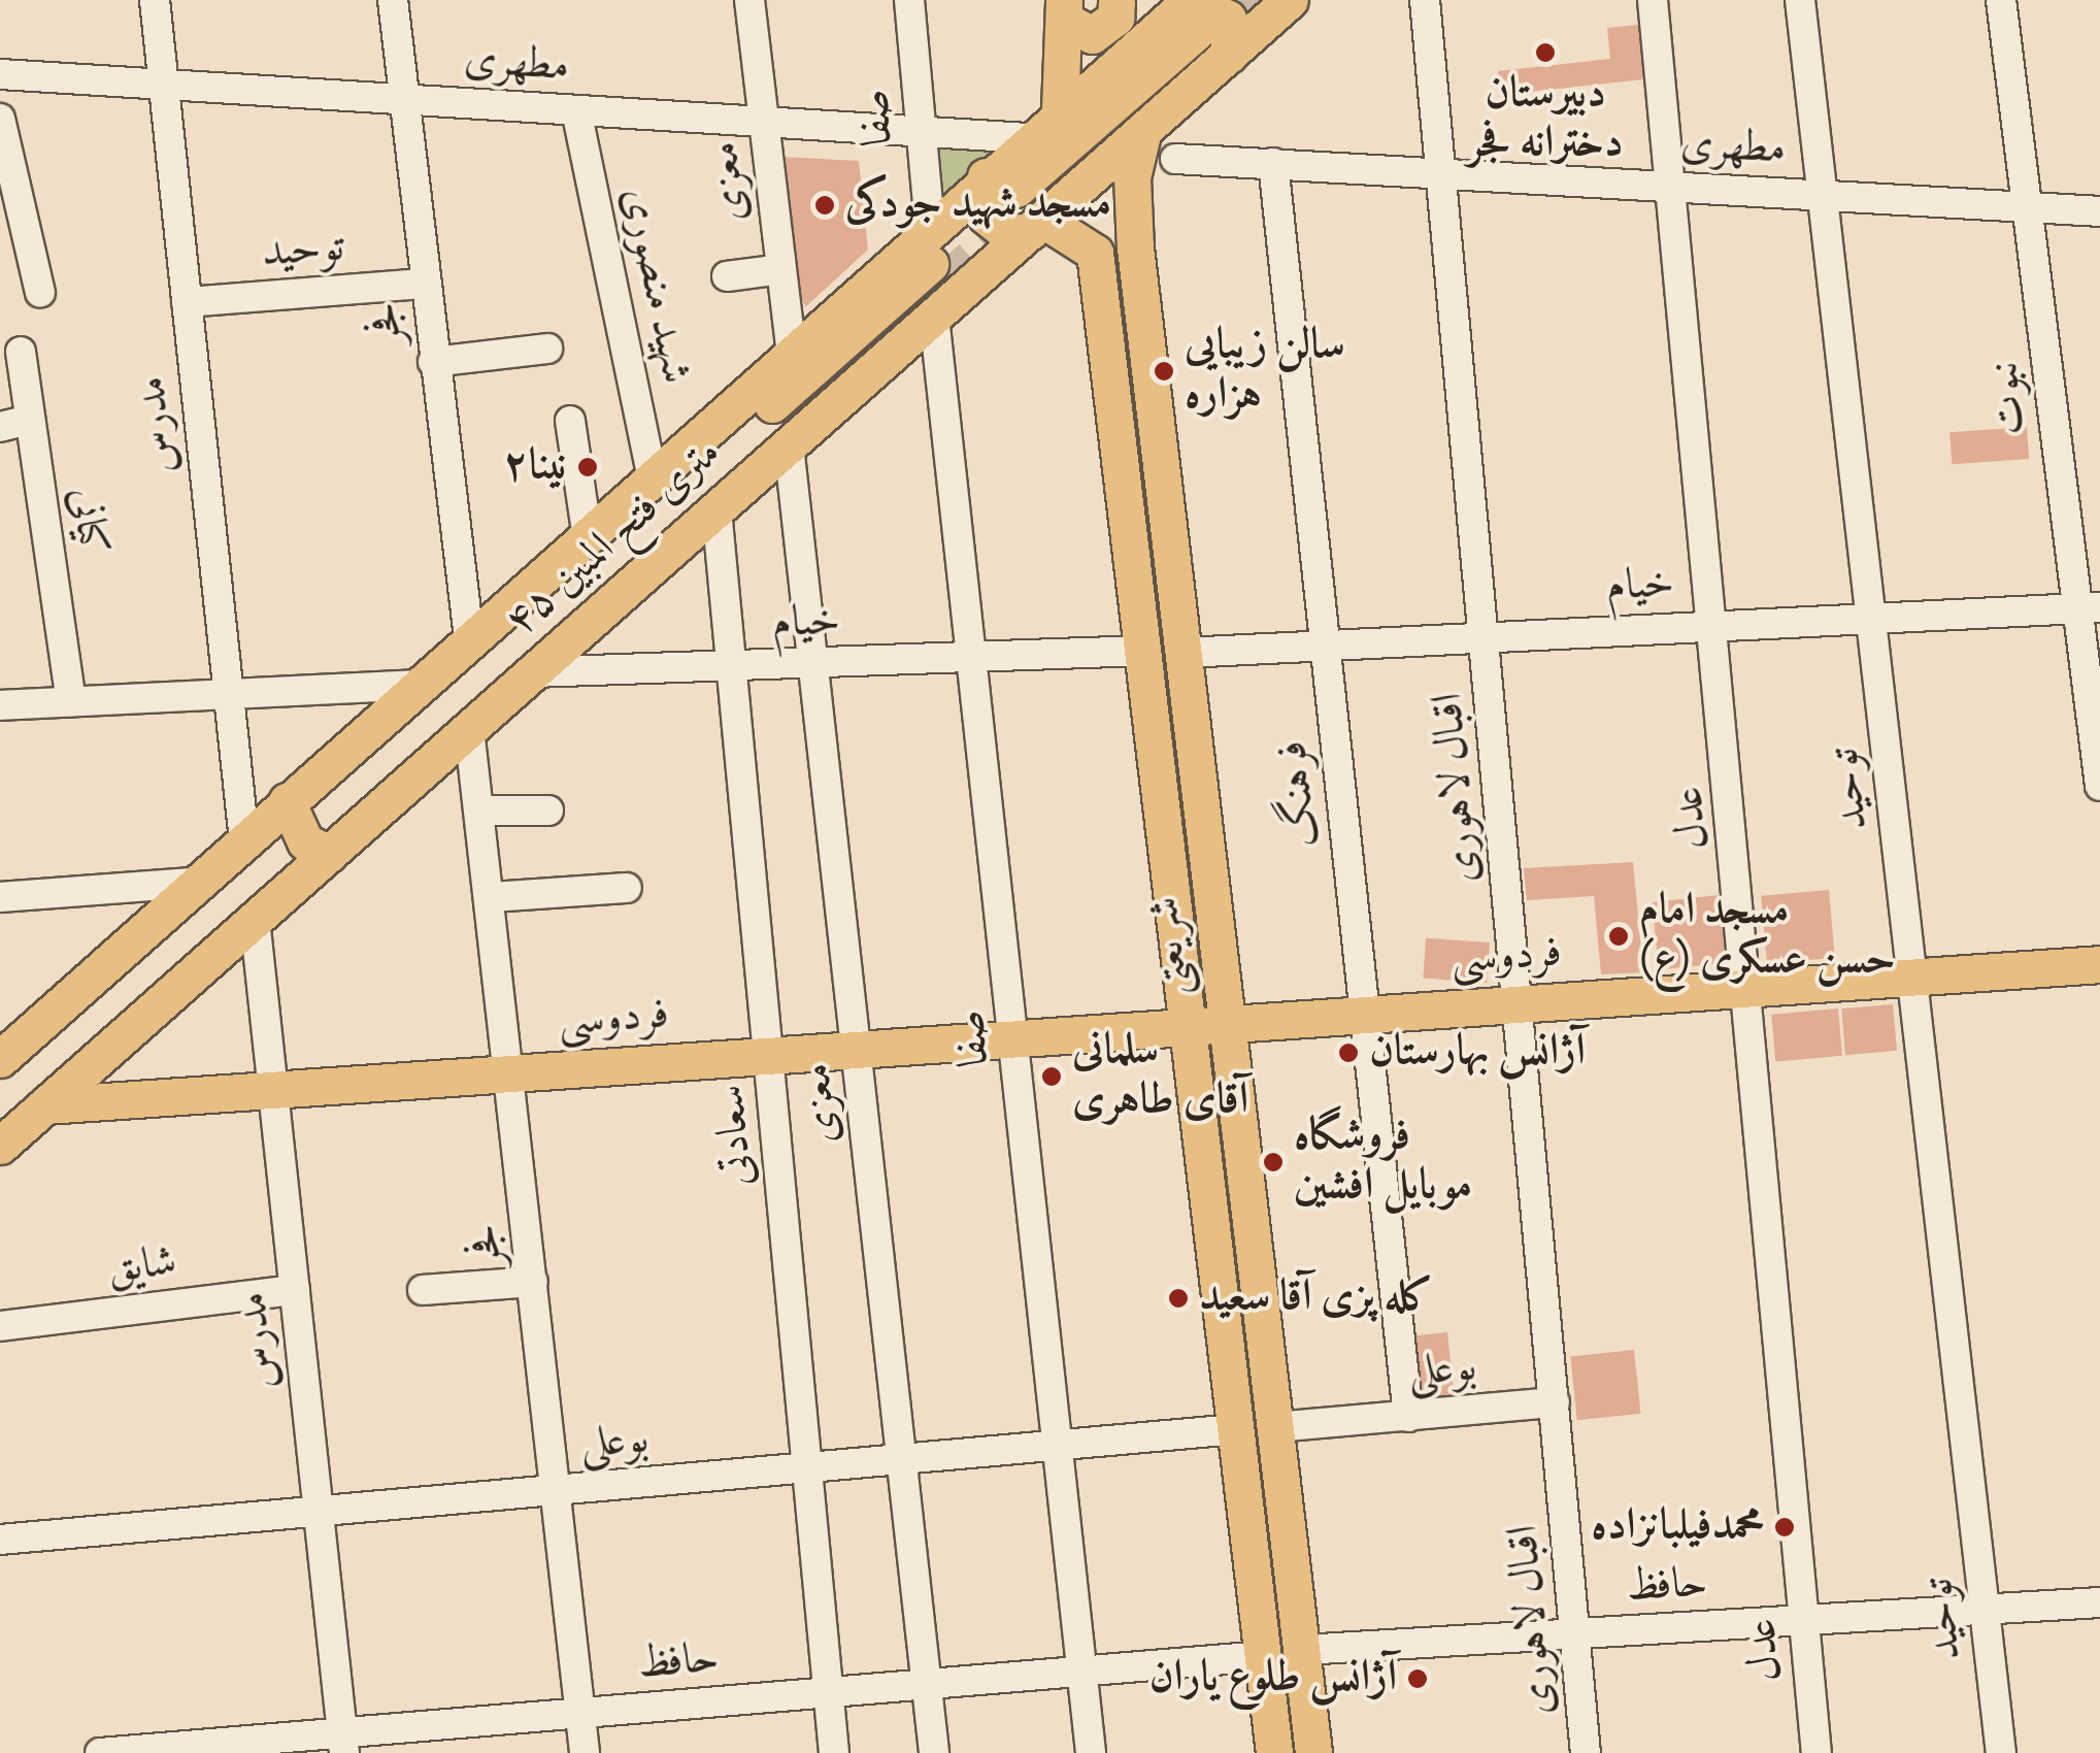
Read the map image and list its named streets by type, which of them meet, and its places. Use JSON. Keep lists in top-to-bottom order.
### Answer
{
  "streets": {
    "main road": ["۴۵ متری فتح المبین", "شریعتی", "فردوسی"],
    "street": [
      "مطهری",
      "صفا",
      "معزی",
      "توحید",
      "شهید منصوری",
      "فجر",
      "نبوت",
      "مدرس",
      "کیانی",
      "خیام",
      "اقبال لاهوری",
      "فرهنگ",
      "عدل",
      "سعادتی",
      "شایق",
      "بوعلی",
      "حافظ"
    ]
  },
  "crossings": [
    ["مطهری", "صفا"],
    ["مطهری", "معزی"],
    ["مطهری", "توحید"],
    ["مطهری", "شهید منصوری"],
    ["مطهری", "فجر"],
    ["مطهری", "نبوت"],
    ["مطهری", "مدرس"],
    ["مطهری", "۴۵ متری فتح المبین"],
    ["مطهری", "اقبال لاهوری"],
    ["مطهری", "فرهنگ"],
    ["مطهری", "عدل"],
    ["صفا", "۴۵ متری فتح المبین"],
    ["صفا", "خیام"],
    ["صفا", "فردوسی"],
    ["صفا", "بوعلی"],
    ["صفا", "حافظ"],
    ["معزی", "۴۵ متری فتح المبین"],
    ["معزی", "خیام"],
    ["معزی", "فردوسی"],
    ["معزی", "بوعلی"],
    ["معزی", "حافظ"],
    ["توحید", "فجر"],
    ["توحید", "مدرس"],
    ["توحید", "خیام"],
    ["توحید", "فردوسی"],
    ["توحید", "حافظ"],
    ["شهید منصوری", "۴۵ متری فتح المبین"],
    ["فجر", "۴۵ متری فتح المبین"],
    ["فجر", "فردوسی"],
    ["فجر", "بوعلی"],
    ["فجر", "حافظ"],
    ["نبوت", "خیام"],
    ["مدرس", "۴۵ متری فتح المبین"],
    ["مدرس", "فردوسی"],
    ["مدرس", "شایق"],
    ["مدرس", "بوعلی"],
    ["مدرس", "حافظ"],
    ["۴۵ متری فتح المبین", "خیام"],
    ["۴۵ متری فتح المبین", "شریعتی"],
    ["۴۵ متری فتح المبین", "فردوسی"],
    ["۴۵ متری فتح المبین", "سعادتی"],
    ["خیام", "اقبال لاهوری"],
    ["خیام", "فرهنگ"],
    ["خیام", "عدل"],
    ["خیام", "شریعتی"],
    ["خیام", "سعادتی"],
    ["اقبال لاهوری", "فردوسی"],
    ["اقبال لاهوری", "بوعلی"],
    ["اقبال لاهوری", "حافظ"],
    ["فرهنگ", "فردوسی"],
    ["فرهنگ", "بوعلی"],
    ["عدل", "فردوسی"],
    ["عدل", "حافظ"],
    ["شریعتی", "فردوسی"],
    ["شریعتی", "بوعلی"],
    ["شریعتی", "حافظ"],
    ["فردوسی", "سعادتی"],
    ["سعادتی", "بوعلی"],
    ["سعادتی", "حافظ"]
  ],
  "places": [
    "دبیرستان دخترانه فجر",
    "مسجد شهید جودکی",
    "سالن زیبایی هزاره",
    "نینا۲",
    "مسجد امام حسن عسکری (ع)",
    "آژانس بهارستان",
    "سلمانی آقای طاهری",
    "فروشگاه موبایل افشین",
    "کله پزی آقا سعید",
    "محمدفيلبانزاده",
    "آژانس طلوع یاران"
  ]
}
